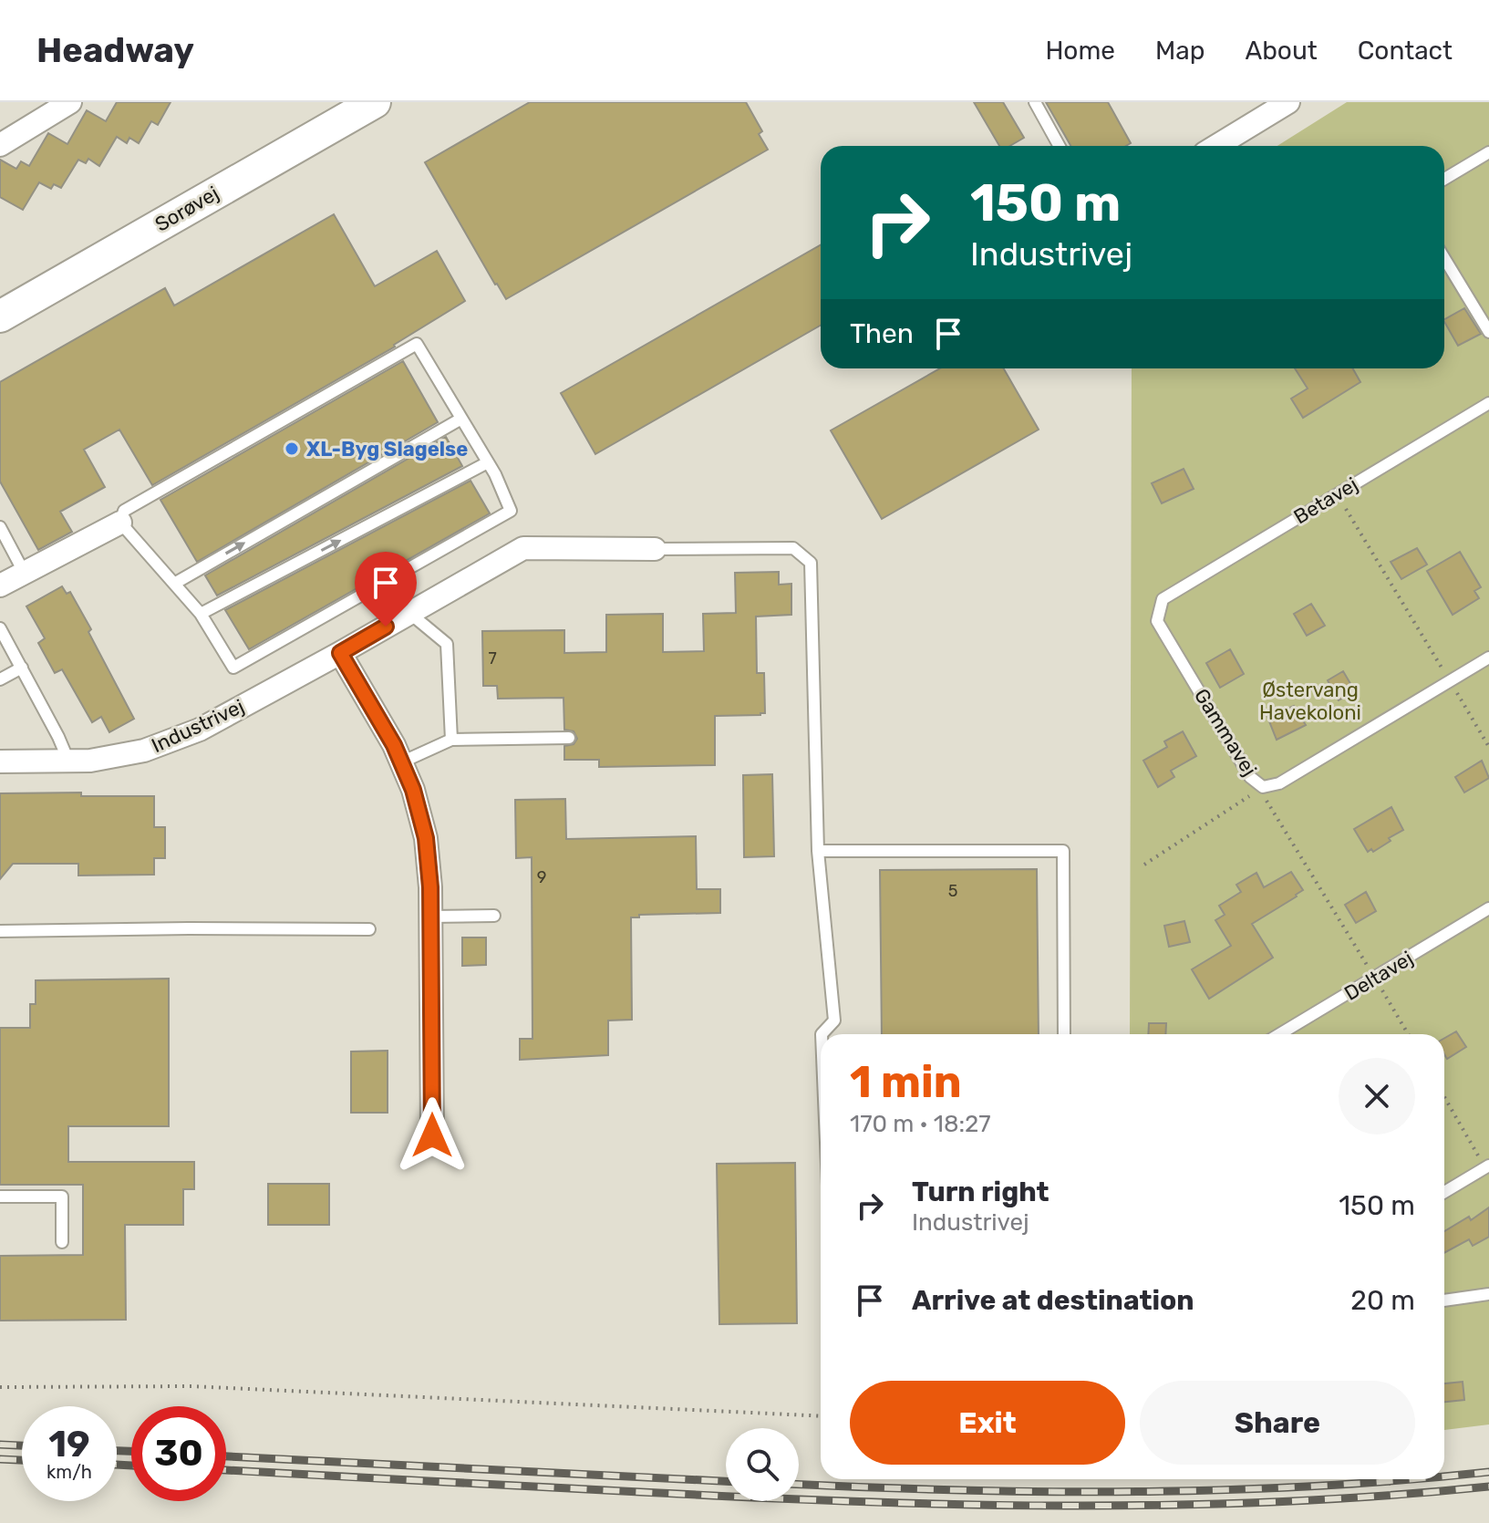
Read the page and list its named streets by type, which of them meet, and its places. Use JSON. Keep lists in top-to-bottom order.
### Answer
{
  "streets": {
    "street": ["Sorøvej", "Industrivej"],
    "lane": ["Betavej", "Gammavej", "Deltavej"]
  },
  "crossings": [
    ["Betavej", "Gammavej"]
  ],
  "parks": ["Østervang Havekoloni"],
  "places": ["XL-Byg Slagelse"],
  "house_numbers": ["7", "9", "5"],
  "page": {
    "header": "Headway",
    "nav": [
      "Home",
      "Map",
      "About",
      "Contact"
    ],
    "turn": ["150 m", "Industrivej"],
    "then": "Then",
    "heading": ["1 min", "170 m · 18:27"],
    "list": [
      {
        "name": "Turn right",
        "note": "Industrivej",
        "value": "150 m"
      },
      {
        "name": "Arrive at destination",
        "value": "20 m"
      }
    ],
    "buttons": ["Exit", "Share"],
    "speed": "19 km/h",
    "limit": "30"
  }
}
